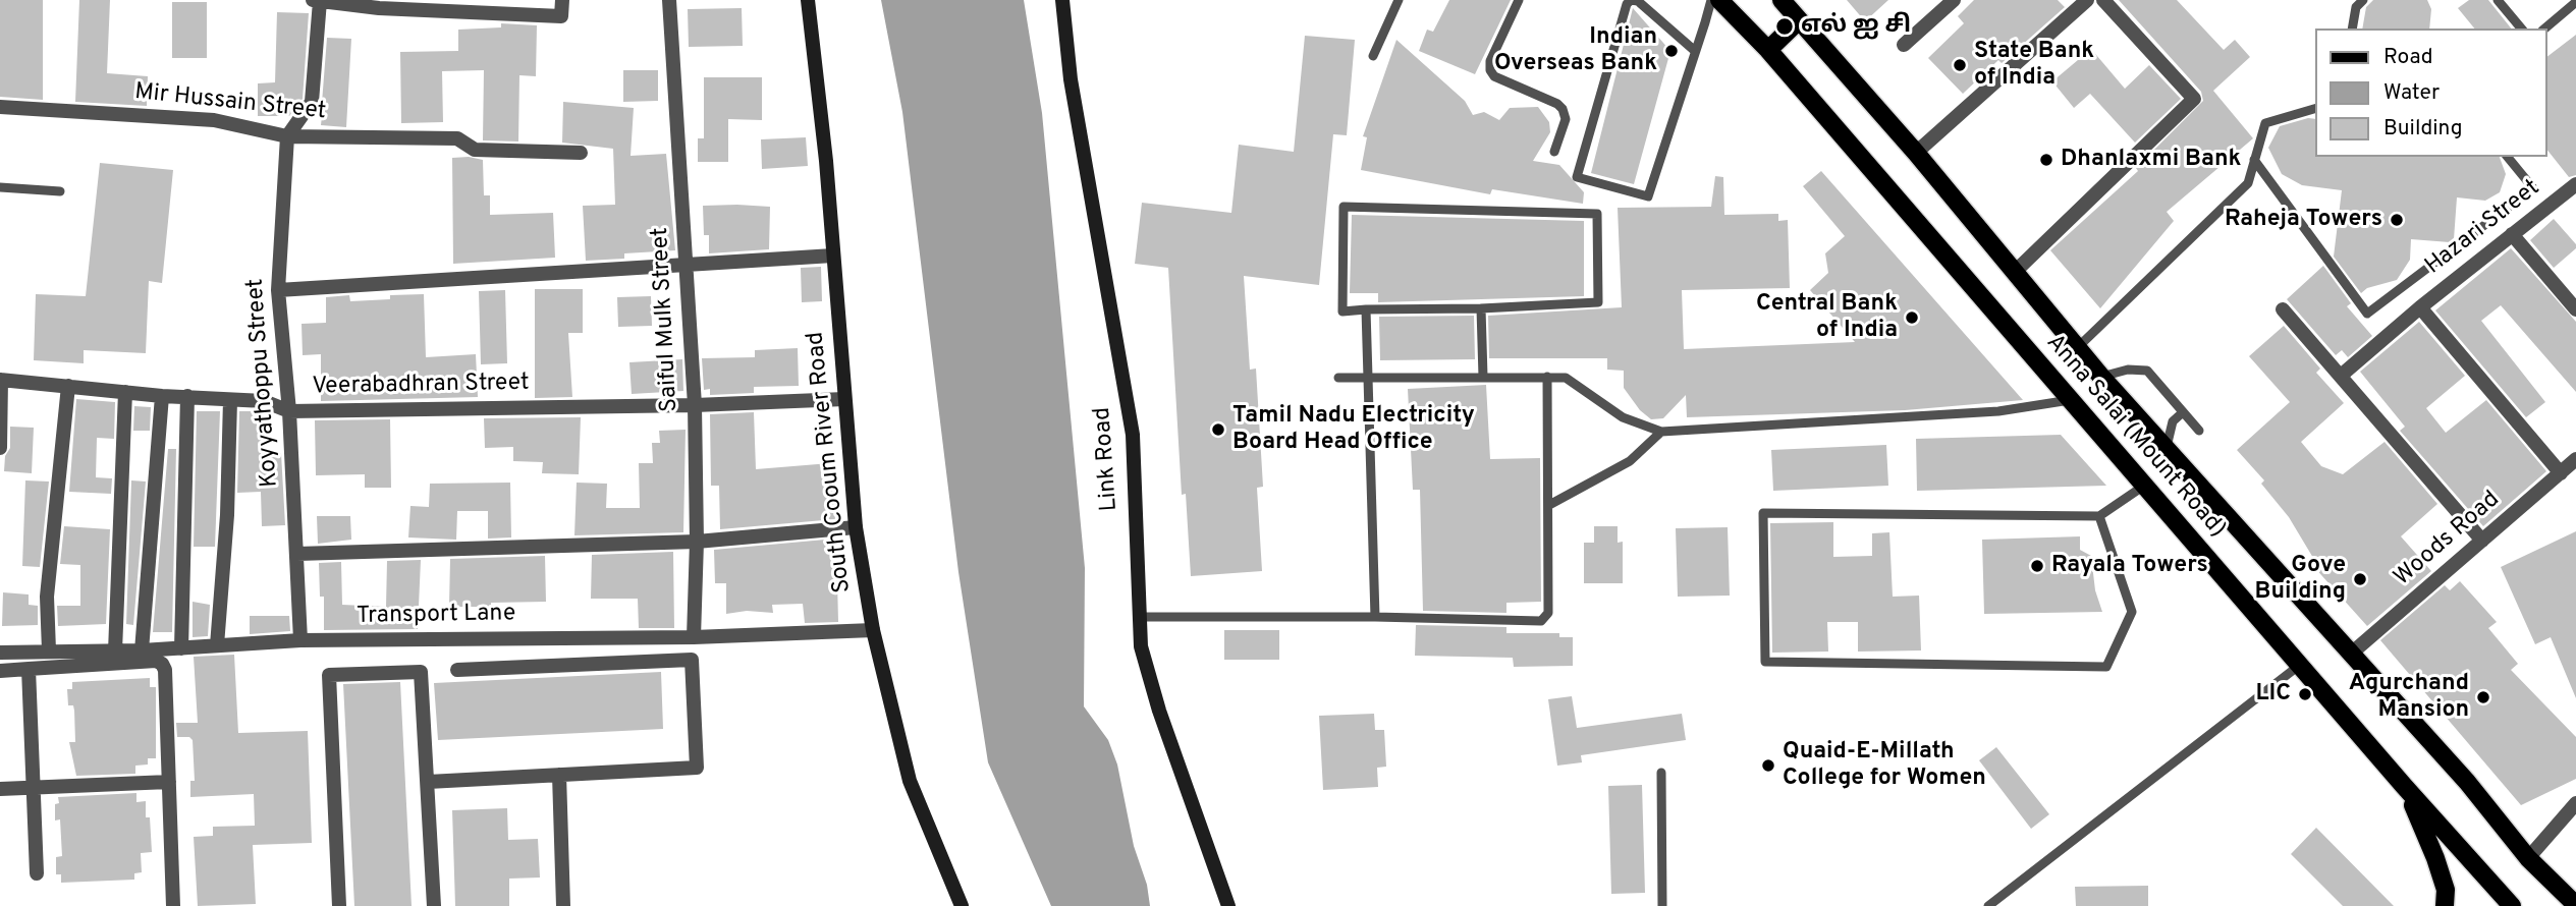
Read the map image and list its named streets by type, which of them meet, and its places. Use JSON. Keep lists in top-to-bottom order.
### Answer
{
  "streets": {
    "main road": ["Anna Salai (Mount Road)"],
    "street": [
      "Mir Hussain Street",
      "Hazari Street",
      "Saiful Mulk Street",
      "Koyyathoppu Street",
      "Veerabadhran Street",
      "Link Road",
      "South Cooum River Road",
      "Woods Road",
      "Transport Lane"
    ]
  },
  "crossings": [
    ["Mir Hussain Street", "Koyyathoppu Street"],
    ["Saiful Mulk Street", "Veerabadhran Street"],
    ["Saiful Mulk Street", "Transport Lane"],
    ["Koyyathoppu Street", "Veerabadhran Street"],
    ["Koyyathoppu Street", "Transport Lane"],
    ["Veerabadhran Street", "South Cooum River Road"],
    ["Anna Salai (Mount Road)", "Woods Road"],
    ["South Cooum River Road", "Transport Lane"]
  ],
  "places": [
    "எல் ஐ சி",
    "Indian Overseas Bank",
    "State Bank of India",
    "Dhanlaxmi Bank",
    "Raheja Towers",
    "Central Bank of India",
    "Tamil Nadu Electricity Board Head Office",
    "Rayala Towers",
    "Gove Building",
    "LIC",
    "Agurchand Mansion",
    "Quaid-E-Millath College for Women"
  ],
  "legend": ["Road", "Water", "Building"]
}
